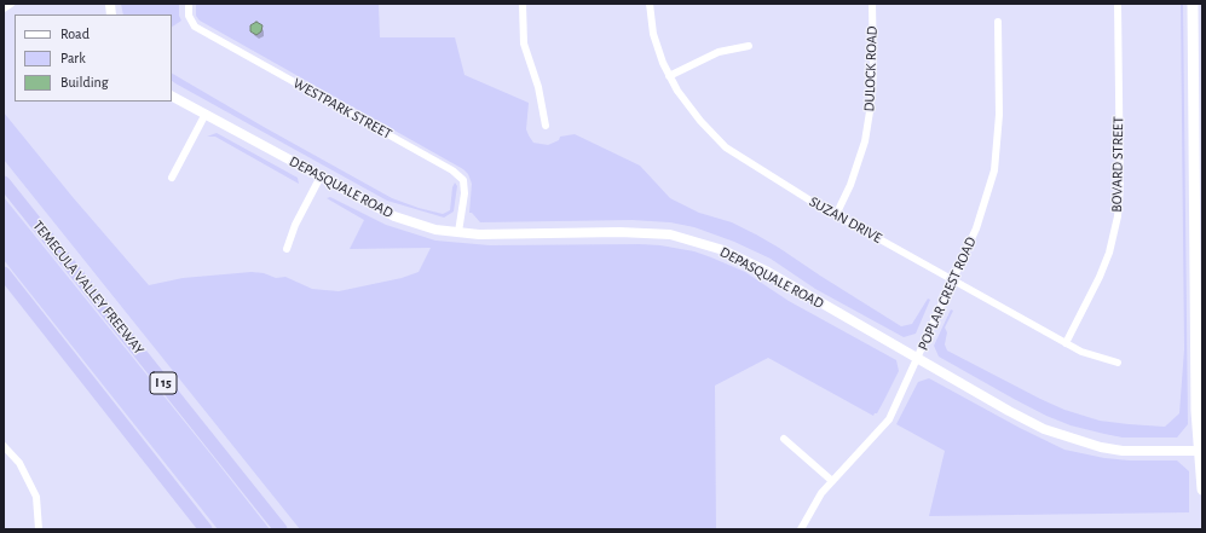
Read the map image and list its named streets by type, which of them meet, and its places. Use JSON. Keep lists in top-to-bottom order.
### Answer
{
  "streets": {
    "highway": ["TEMECULA VALLEY FREEWAY", "I 15"],
    "street": [
      "DULOCK ROAD",
      "WESTPARK STREET",
      "BOVARD STREET",
      "DEPASQUALE ROAD",
      "SUZAN DRIVE",
      "POPLAR CREST ROAD"
    ]
  },
  "crossings": [
    ["DULOCK ROAD", "SUZAN DRIVE"],
    ["WESTPARK STREET", "DEPASQUALE ROAD"],
    ["BOVARD STREET", "SUZAN DRIVE"],
    ["DEPASQUALE ROAD", "POPLAR CREST ROAD"],
    ["SUZAN DRIVE", "POPLAR CREST ROAD"]
  ],
  "legend": ["Road", "Park", "Building"]
}
